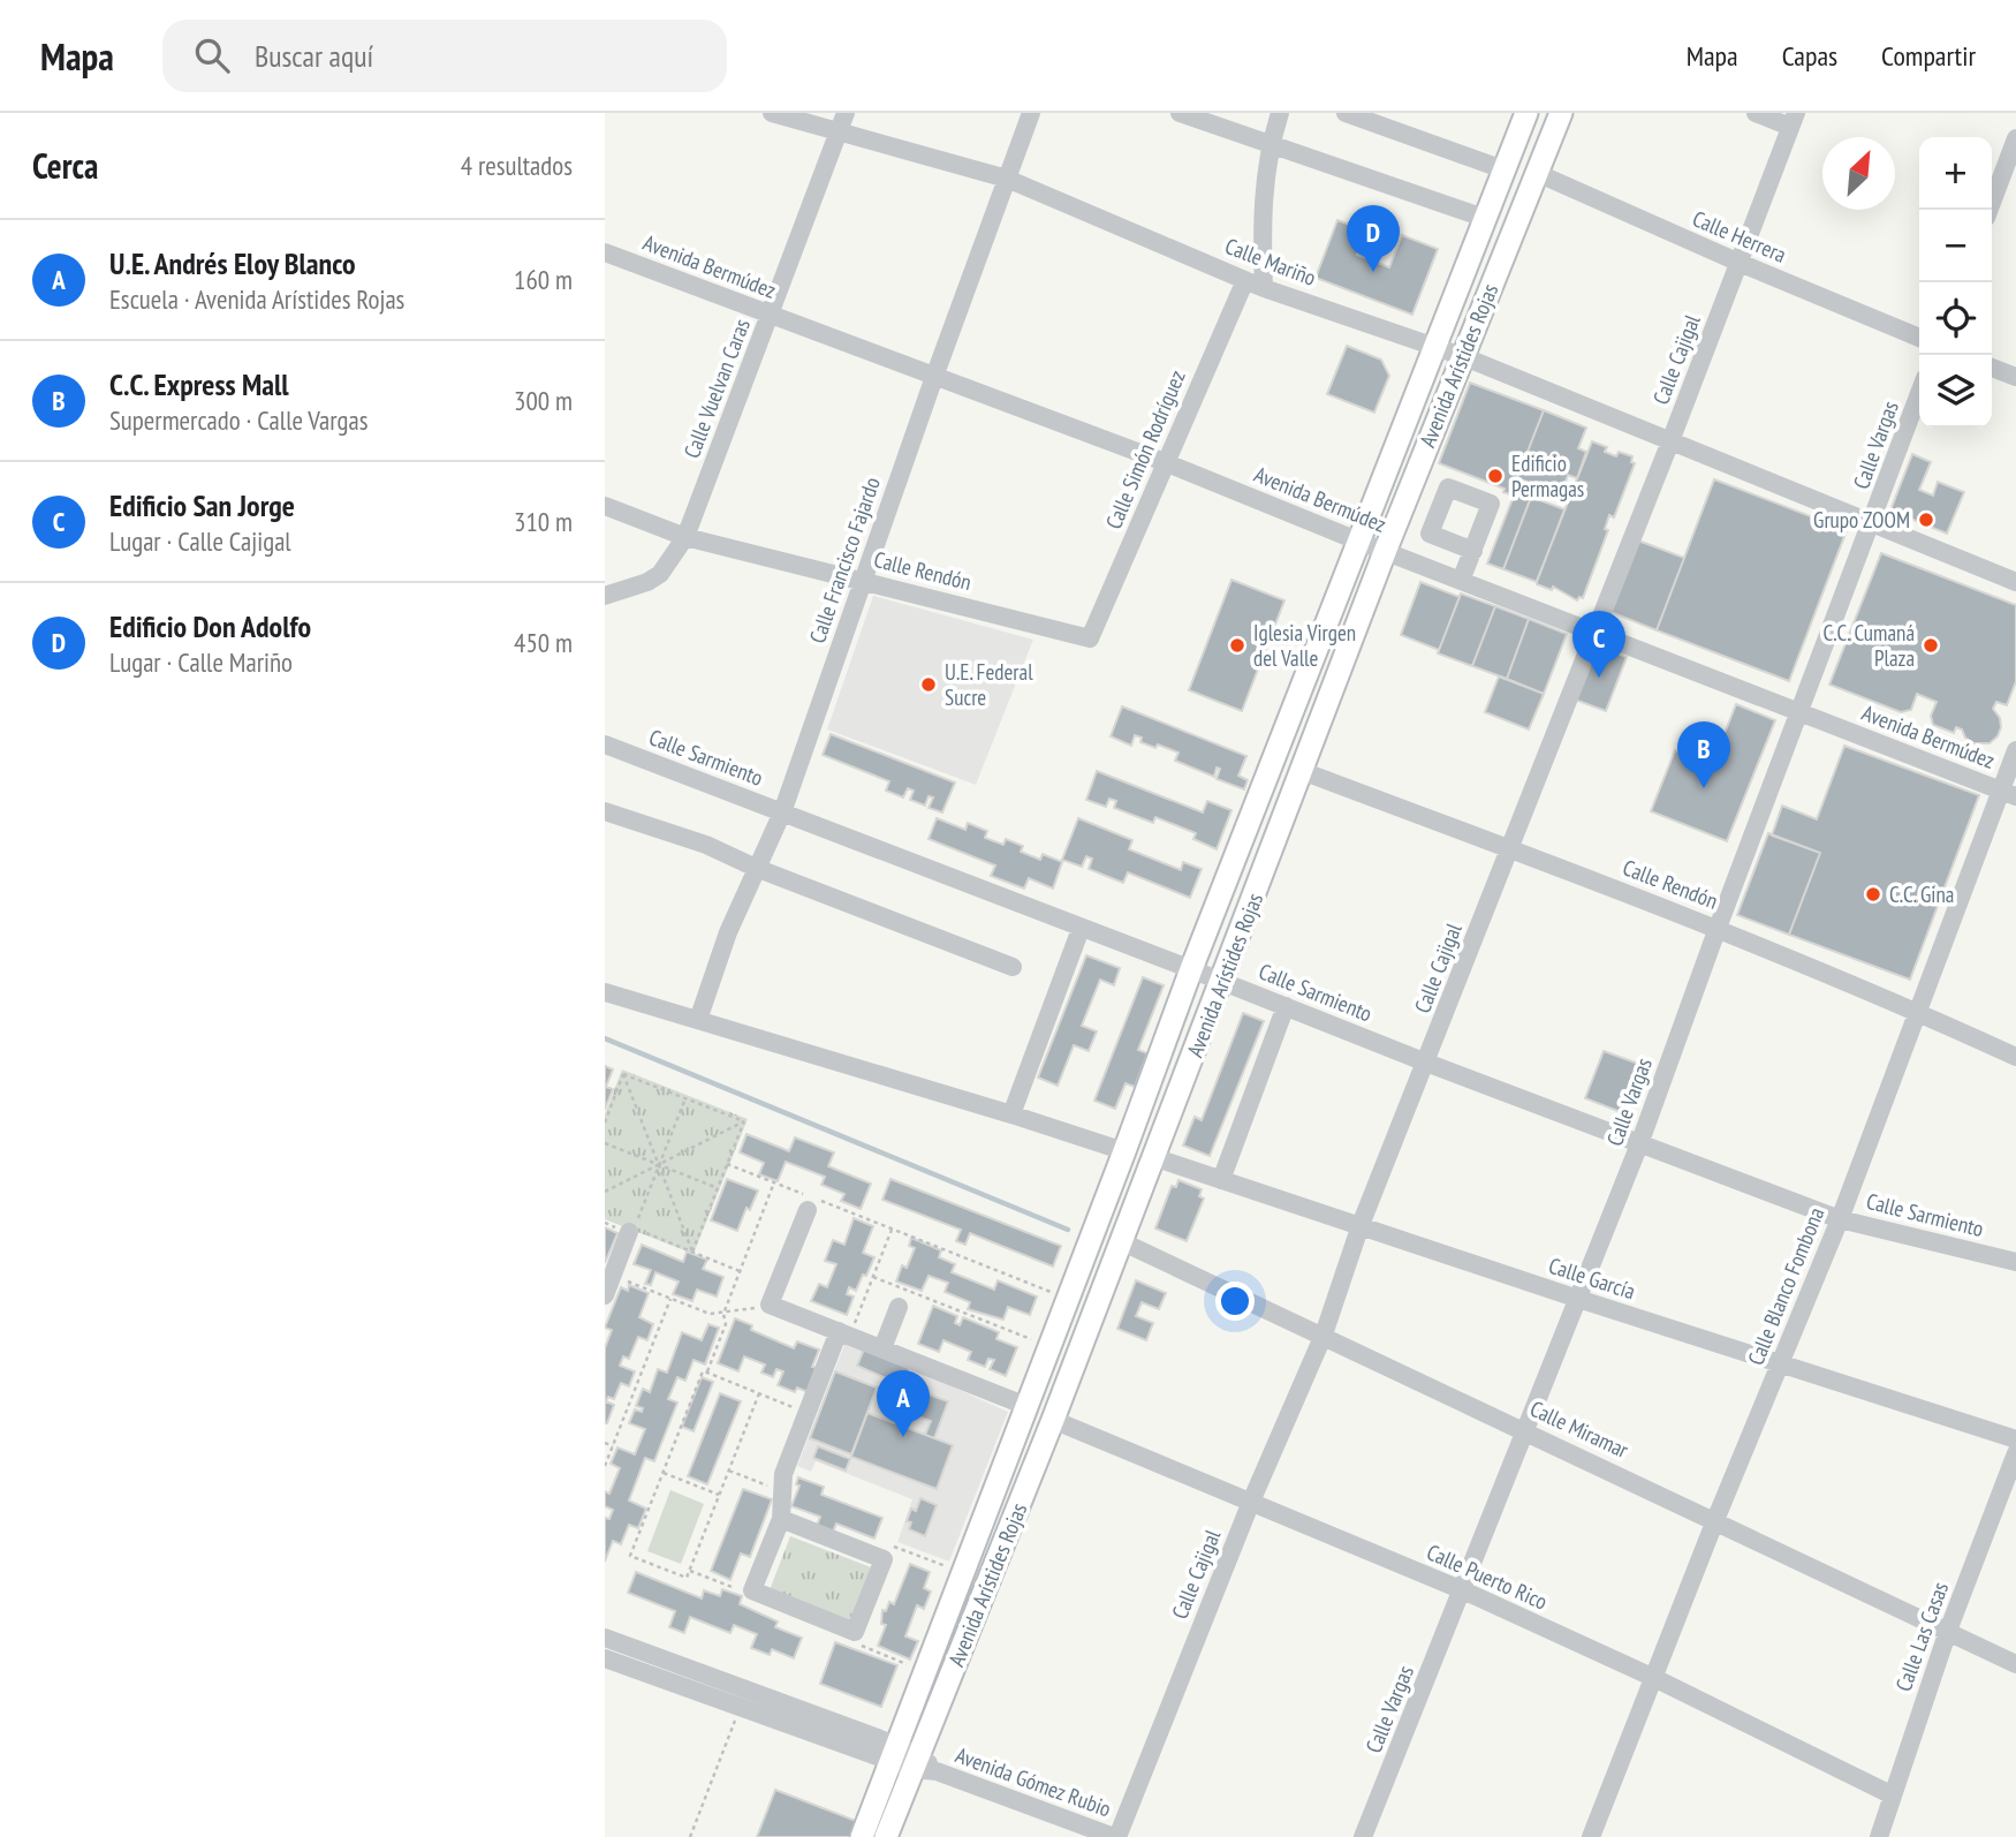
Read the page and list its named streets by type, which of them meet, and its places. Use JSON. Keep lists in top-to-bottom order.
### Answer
{
  "streets": {
    "main road": ["Avenida Arístides Rojas"],
    "street": [
      "Calle Herrera",
      "Calle Mariño",
      "Avenida Bermúdez",
      "Calle Cajigal",
      "Calle Vuelvan Caras",
      "Calle Vargas",
      "Calle Simón Rodríguez",
      "Calle Francisco Fajardo",
      "Calle Rendón",
      "Calle Sarmiento",
      "Calle García",
      "Calle Blanco Fombona",
      "Calle Miramar",
      "Calle Puerto Rico",
      "Calle Las Casas",
      "Avenida Gómez Rubio"
    ]
  },
  "crossings": [
    ["Calle Herrera", "Calle Cajigal"],
    ["Calle Herrera", "Avenida Arístides Rojas"],
    ["Calle Mariño", "Calle Cajigal"],
    ["Calle Mariño", "Avenida Arístides Rojas"],
    ["Calle Mariño", "Calle Vuelvan Caras"],
    ["Calle Mariño", "Calle Vargas"],
    ["Calle Mariño", "Calle Simón Rodríguez"],
    ["Calle Mariño", "Calle Francisco Fajardo"],
    ["Avenida Bermúdez", "Calle Cajigal"],
    ["Avenida Bermúdez", "Avenida Arístides Rojas"],
    ["Avenida Bermúdez", "Calle Vuelvan Caras"],
    ["Avenida Bermúdez", "Calle Vargas"],
    ["Avenida Bermúdez", "Calle Simón Rodríguez"],
    ["Avenida Bermúdez", "Calle Francisco Fajardo"],
    ["Avenida Bermúdez", "Calle Blanco Fombona"],
    ["Calle Cajigal", "Calle Rendón"],
    ["Calle Cajigal", "Calle Sarmiento"],
    ["Calle Cajigal", "Calle García"],
    ["Calle Cajigal", "Calle Miramar"],
    ["Calle Cajigal", "Calle Puerto Rico"],
    ["Calle Cajigal", "Avenida Gómez Rubio"],
    ["Avenida Arístides Rojas", "Calle Rendón"],
    ["Avenida Arístides Rojas", "Calle Sarmiento"],
    ["Avenida Arístides Rojas", "Calle García"],
    ["Avenida Arístides Rojas", "Calle Miramar"],
    ["Avenida Arístides Rojas", "Calle Puerto Rico"],
    ["Avenida Arístides Rojas", "Avenida Gómez Rubio"],
    ["Calle Vuelvan Caras", "Calle Rendón"],
    ["Calle Vargas", "Calle Rendón"],
    ["Calle Vargas", "Calle Sarmiento"],
    ["Calle Vargas", "Calle García"],
    ["Calle Vargas", "Calle Miramar"],
    ["Calle Vargas", "Calle Puerto Rico"],
    ["Calle Simón Rodríguez", "Calle Rendón"],
    ["Calle Francisco Fajardo", "Calle Rendón"],
    ["Calle Francisco Fajardo", "Calle Sarmiento"],
    ["Calle Rendón", "Calle Blanco Fombona"],
    ["Calle Sarmiento", "Calle Blanco Fombona"],
    ["Calle García", "Calle Blanco Fombona"],
    ["Calle Blanco Fombona", "Calle Miramar"],
    ["Calle Blanco Fombona", "Calle Puerto Rico"],
    ["Calle Miramar", "Calle Las Casas"],
    ["Calle Puerto Rico", "Calle Las Casas"]
  ],
  "places": [
    "Edificio Permagas",
    "Grupo ZOOM",
    "Iglesia Virgen del Valle",
    "C.C. Cumaná Plaza",
    "U.E. Federal Sucre",
    "C.C. Gina"
  ],
  "north": "top right",
  "page": {
    "header": "Mapa",
    "search": "Buscar aquí",
    "nav": ["Mapa", "Capas", "Compartir"],
    "heading": ["Cerca", "4 resultados"],
    "map_buttons": ["+", "−"],
    "pins": [
      "D",
      "C",
      "B",
      "A"
    ],
    "list": [
      {
        "mark": "A",
        "name": "U.E. Andrés Eloy Blanco",
        "note": "Escuela · Avenida Arístides Rojas",
        "value": "160 m"
      },
      {
        "mark": "B",
        "name": "C.C. Express Mall",
        "note": "Supermercado · Calle Vargas",
        "value": "300 m"
      },
      {
        "mark": "C",
        "name": "Edificio San Jorge",
        "note": "Lugar · Calle Cajigal",
        "value": "310 m"
      },
      {
        "mark": "D",
        "name": "Edificio Don Adolfo",
        "note": "Lugar · Calle Mariño",
        "value": "450 m"
      }
    ]
  }
}
